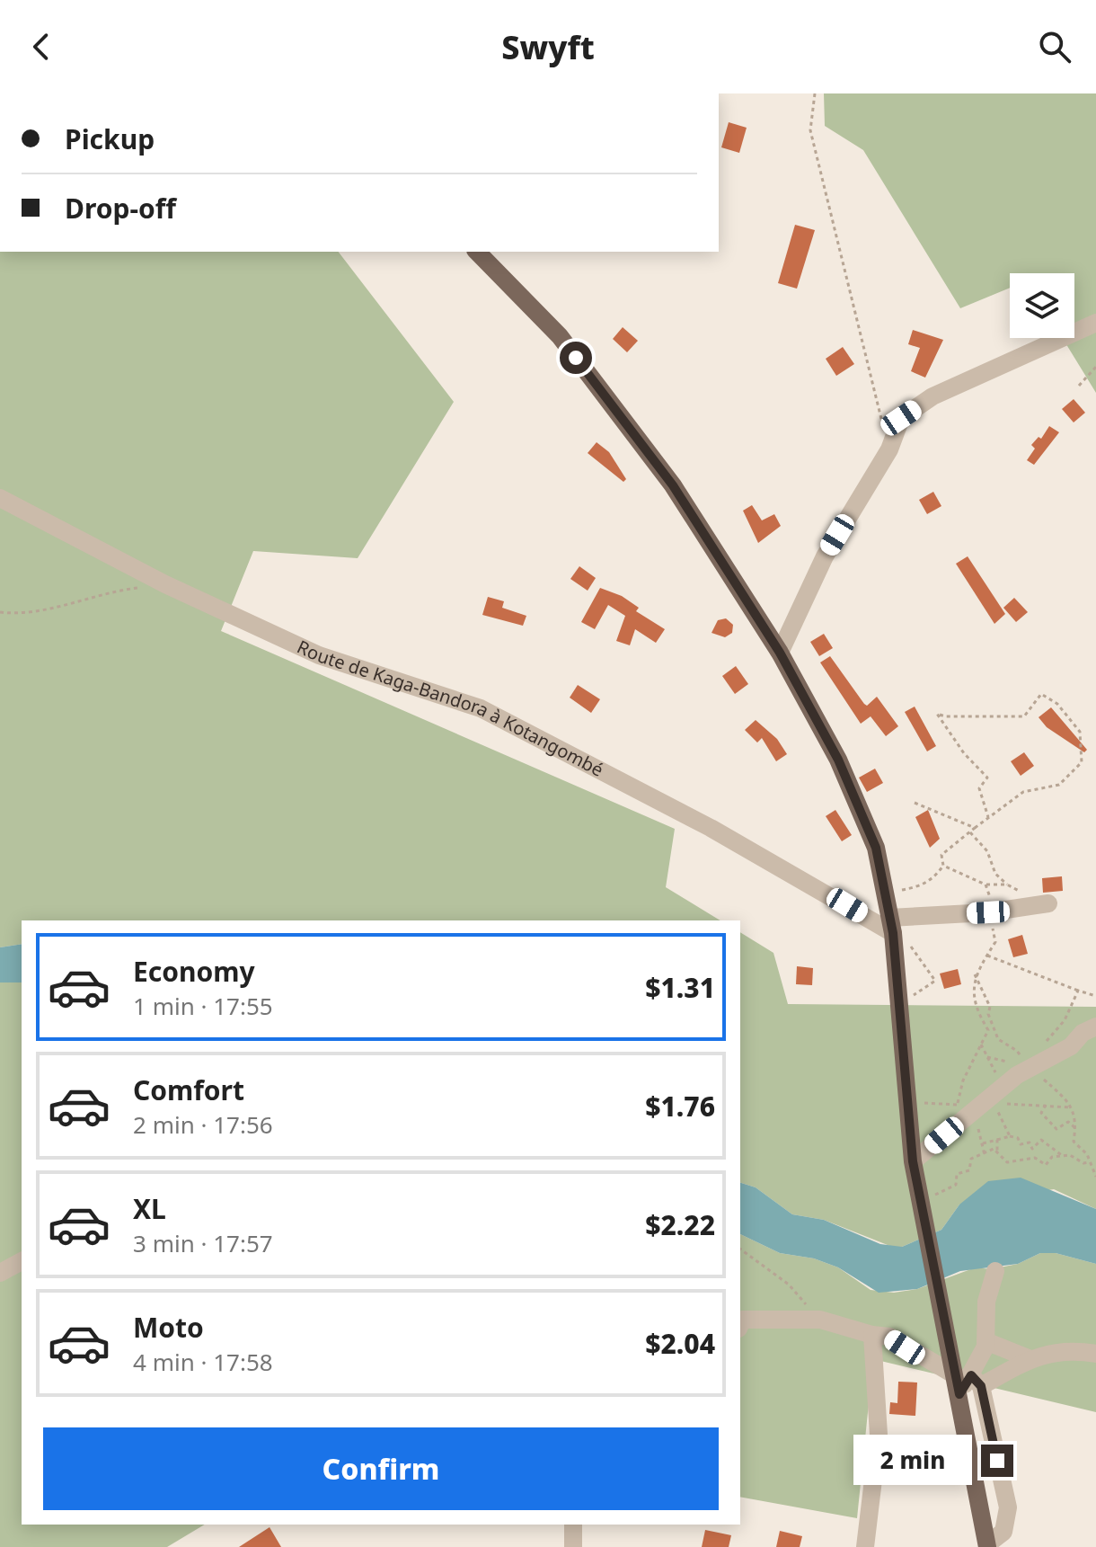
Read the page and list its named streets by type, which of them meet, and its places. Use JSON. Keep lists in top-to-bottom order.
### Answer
{
  "streets": {
    "street": ["Route de Kaga-Bandora à Kotangombé"]
  },
  "page": {
    "header": "Swyft",
    "banner": ["Pickup", "Drop-off"],
    "list": [
      {
        "name": "Economy",
        "note": "1 min · 17:55",
        "value": "$1.31"
      },
      {
        "name": "Comfort",
        "note": "2 min · 17:56",
        "value": "$1.76"
      },
      {
        "name": "XL",
        "note": "3 min · 17:57",
        "value": "$2.22"
      },
      {
        "name": "Moto",
        "note": "4 min · 17:58",
        "value": "$2.04"
      }
    ],
    "buttons": "Confirm",
    "bubble": "2 min"
  }
}
